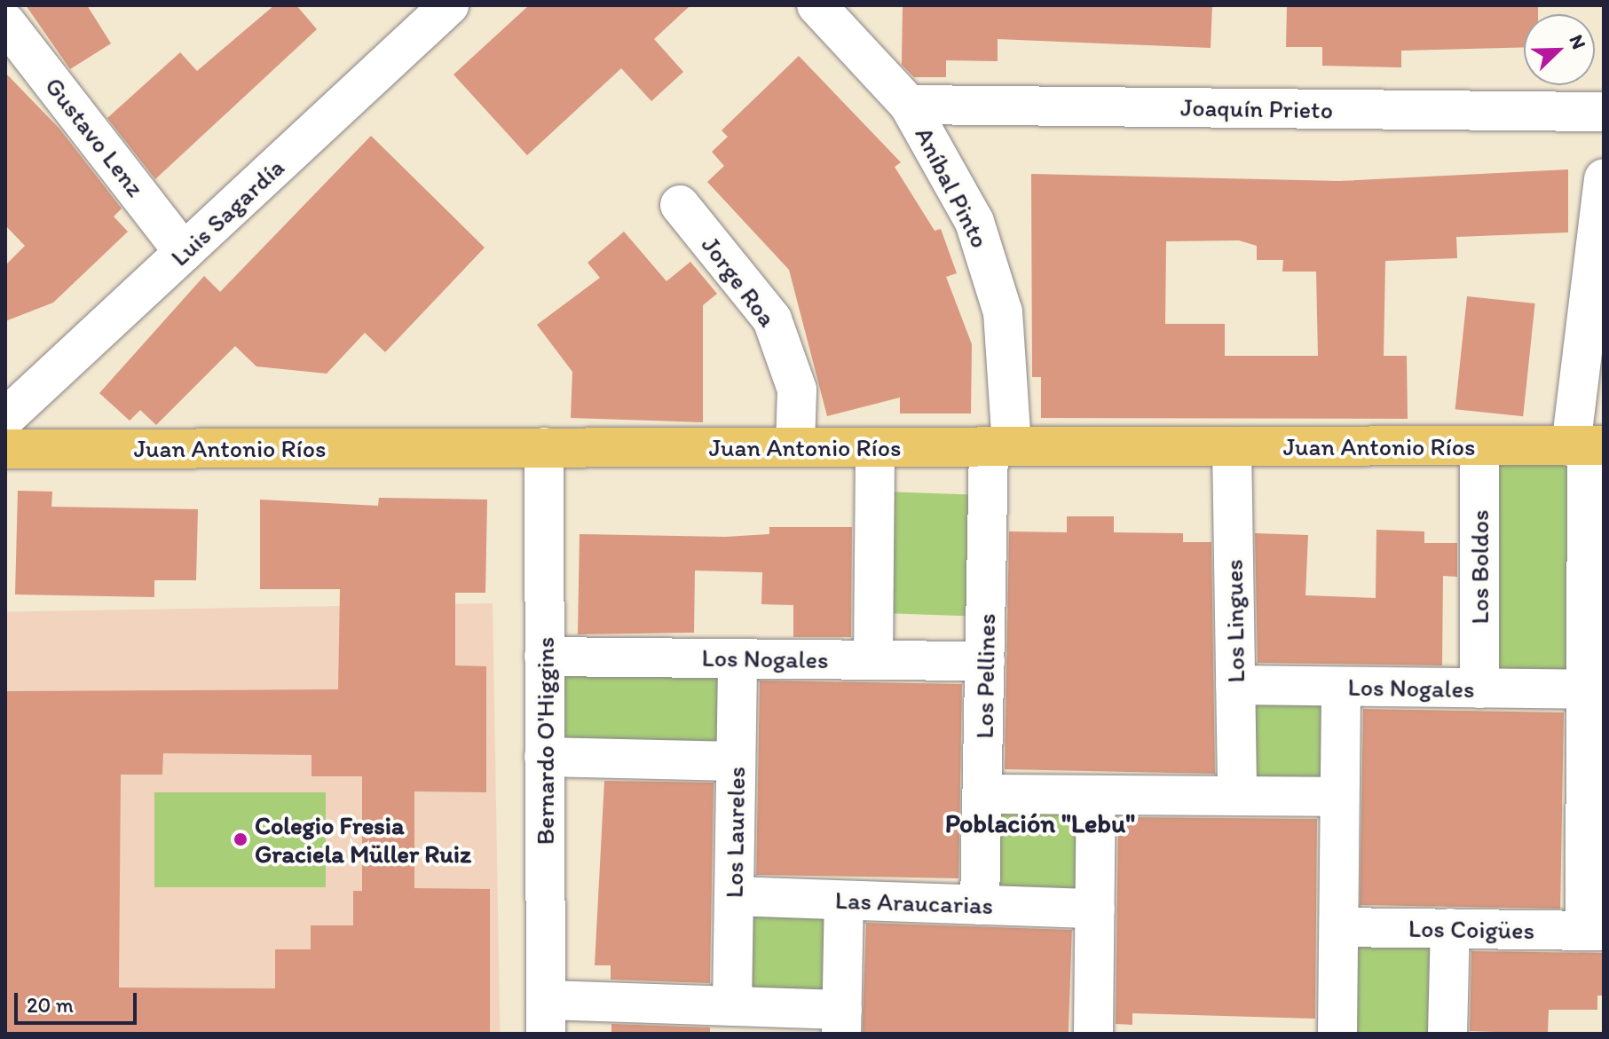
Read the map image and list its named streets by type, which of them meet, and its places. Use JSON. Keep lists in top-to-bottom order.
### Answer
{
  "streets": {
    "main road": ["Juan Antonio Ríos"],
    "street": [
      "Joaquín Prieto",
      "Gustavo Lenz",
      "Aníbal Pinto",
      "Luis Sagardía",
      "Jorge Roa",
      "Los Boldos",
      "Los Lingues",
      "Los Nogales",
      "Los Pellines",
      "Bernardo O'Higgins",
      "Los Laureles",
      "Las Araucarias",
      "Los Coigües"
    ]
  },
  "crossings": [
    ["Joaquín Prieto", "Aníbal Pinto"],
    ["Gustavo Lenz", "Luis Sagardía"],
    ["Aníbal Pinto", "Juan Antonio Ríos"],
    ["Aníbal Pinto", "Los Pellines"],
    ["Jorge Roa", "Juan Antonio Ríos"],
    ["Juan Antonio Ríos", "Los Boldos"],
    ["Juan Antonio Ríos", "Los Lingues"],
    ["Juan Antonio Ríos", "Los Pellines"],
    ["Juan Antonio Ríos", "Bernardo O'Higgins"],
    ["Los Boldos", "Los Nogales"],
    ["Los Lingues", "Los Nogales"],
    ["Los Nogales", "Los Pellines"],
    ["Los Nogales", "Bernardo O'Higgins"],
    ["Los Nogales", "Los Laureles"],
    ["Los Pellines", "Las Araucarias"],
    ["Los Laureles", "Las Araucarias"]
  ],
  "districts": ["Población \"Lebu\""],
  "places": ["Colegio Fresia Graciela Müller Ruiz"],
  "scale_bar": "20 m",
  "north": "top right"
}
